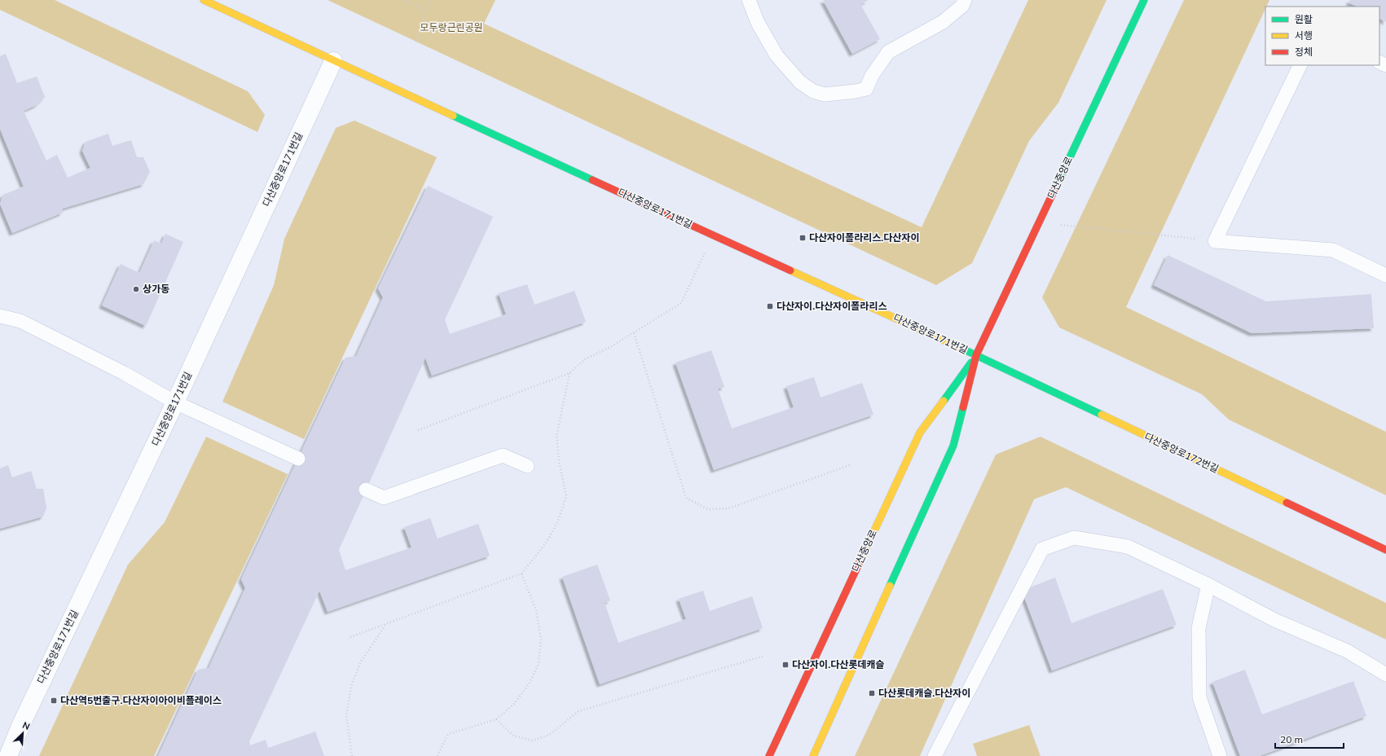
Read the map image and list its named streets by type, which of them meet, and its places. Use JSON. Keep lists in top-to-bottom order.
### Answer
{
  "streets": {
    "street": ["다산중앙로171번길", "다산중앙로", "다산중앙로172번길"]
  },
  "crossings": [
    ["다산중앙로171번길", "다산중앙로"],
    ["다산중앙로171번길", "다산중앙로172번길"],
    ["다산중앙로", "다산중앙로172번길"]
  ],
  "parks": ["모두랑근린공원"],
  "places": {
    "transit": [
      "다산자이폴라리스.다산자이",
      "다산자이.다산자이폴라리스",
      "다산자이.다산롯데캐슬",
      "다산롯데캐슬.다산자이",
      "다산역5번출구.다산자이아이비플레이스"
    ],
    "other": ["상가동"]
  },
  "legend": ["원활", "서행", "정체"],
  "scale_bar": "20 m",
  "north": "top right"
}
